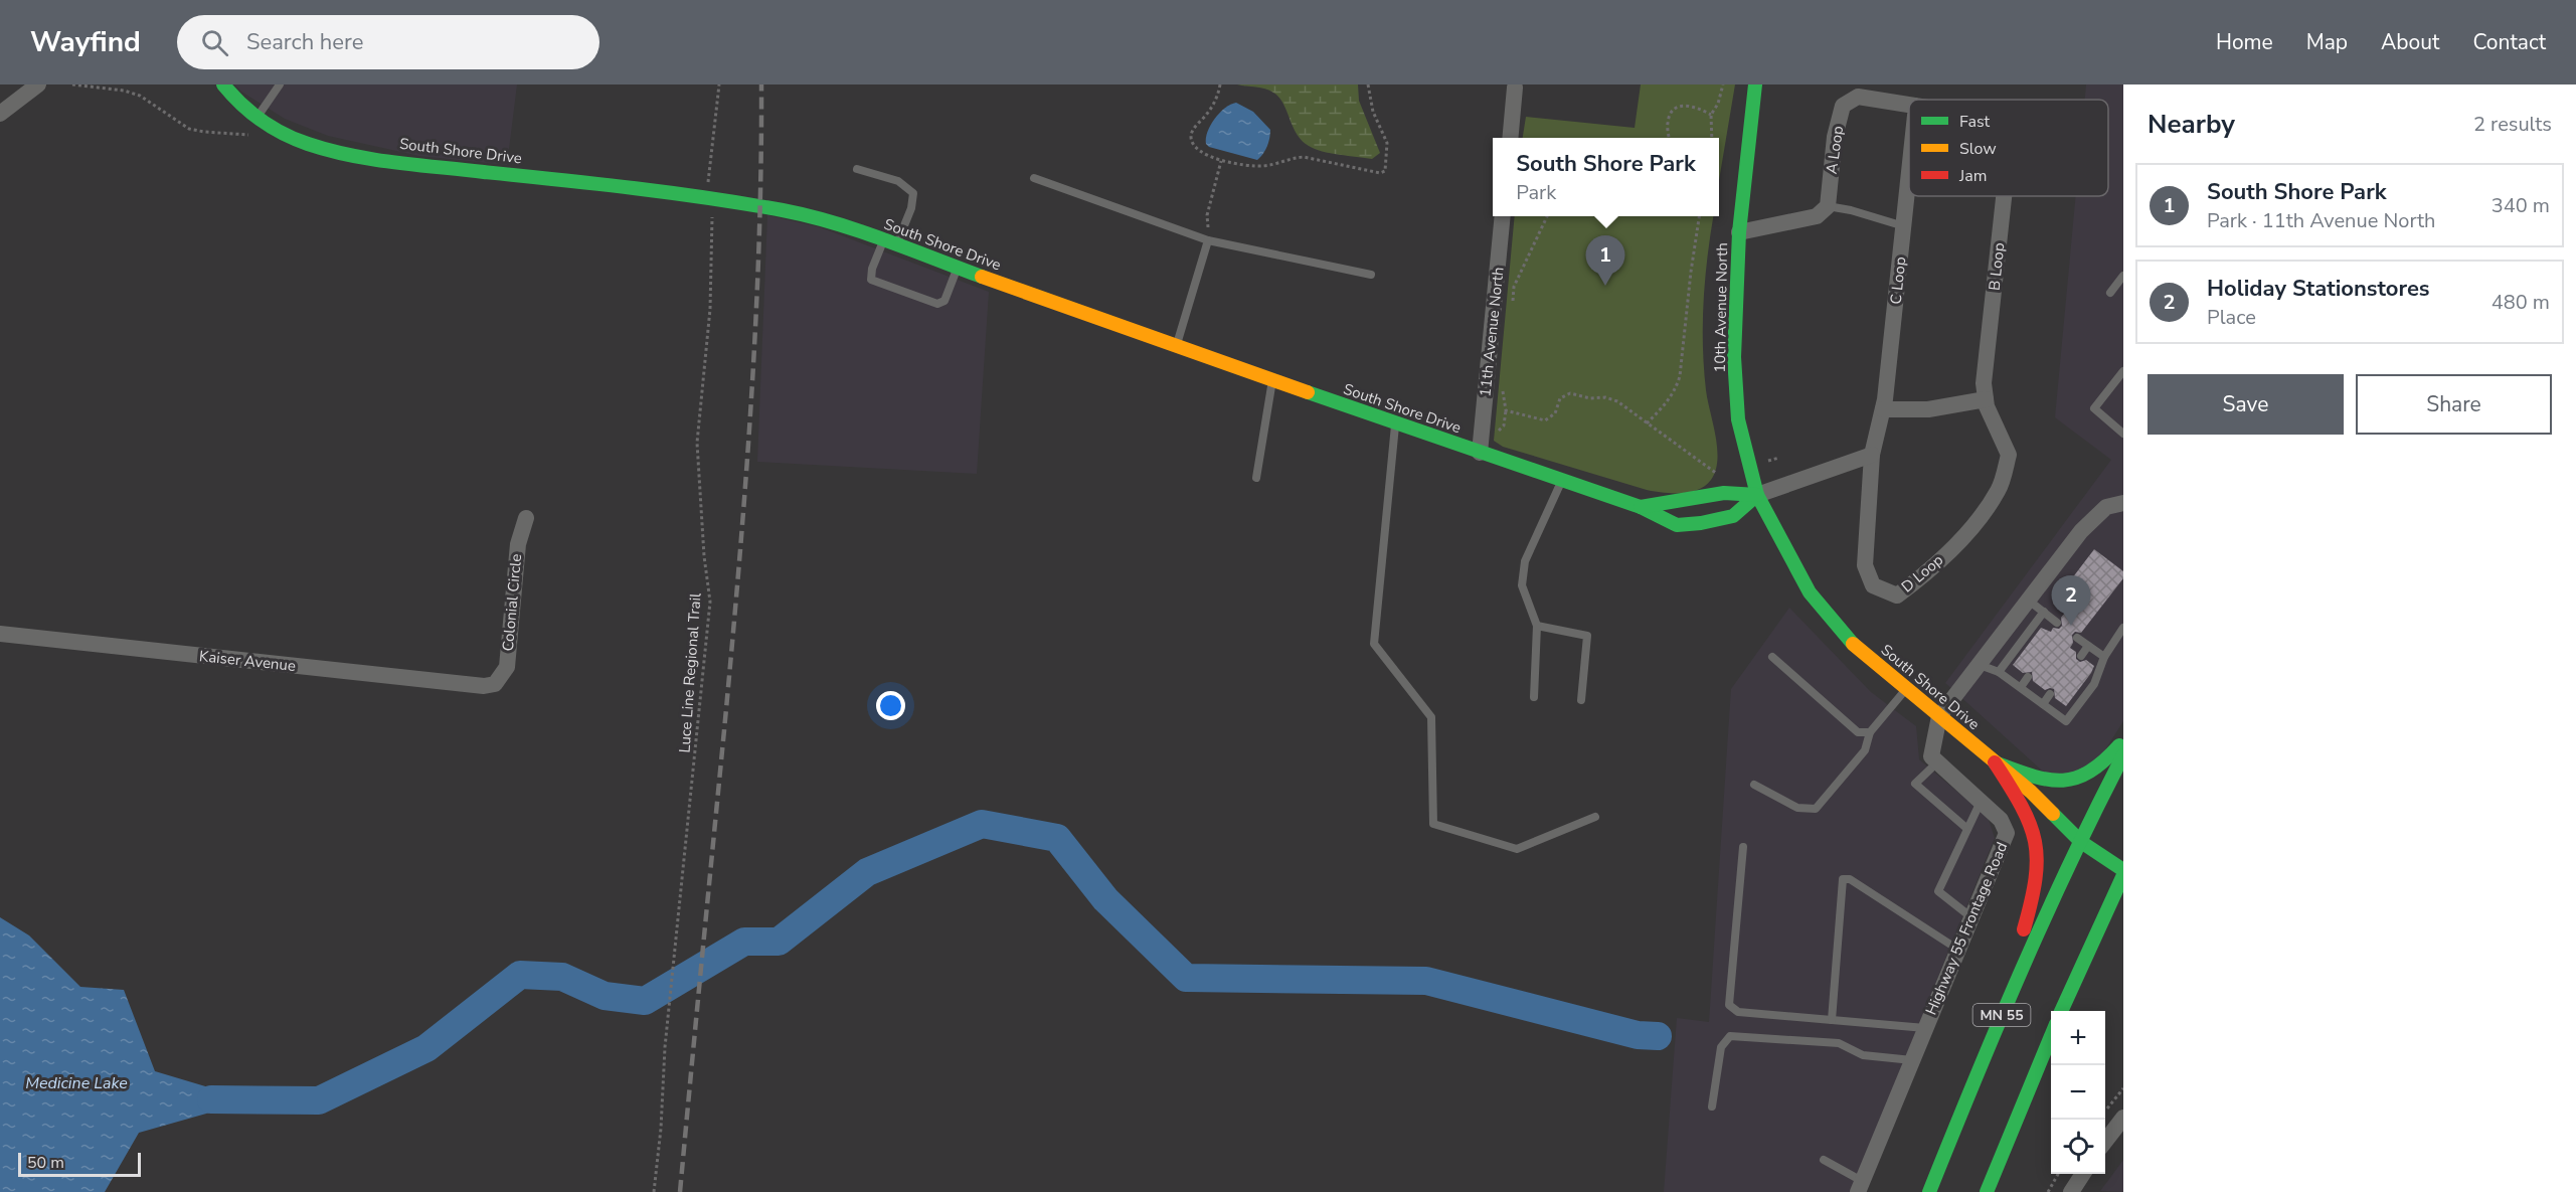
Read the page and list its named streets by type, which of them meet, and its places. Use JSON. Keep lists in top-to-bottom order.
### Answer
{
  "streets": {
    "main road": ["South Shore Drive", "10th Avenue North", "MN 55"],
    "street": [
      "A Loop",
      "B Loop",
      "C Loop",
      "11th Avenue North",
      "D Loop",
      "Colonial Circle",
      "Kaiser Avenue",
      "Highway 55 Frontage Road"
    ],
    "path": ["Luce Line Regional Trail"]
  },
  "crossings": [
    ["South Shore Drive", "10th Avenue North"],
    ["South Shore Drive", "11th Avenue North"],
    ["South Shore Drive", "Luce Line Regional Trail"],
    ["South Shore Drive", "MN 55"],
    ["B Loop", "D Loop"],
    ["C Loop", "D Loop"],
    ["Colonial Circle", "Kaiser Avenue"]
  ],
  "water": ["Medicine Lake"],
  "legend": ["Fast", "Slow", "Jam"],
  "scale_bar": "50 m",
  "page": {
    "header": "Wayfind",
    "search": "Search here",
    "nav": [
      "Home",
      "Map",
      "About",
      "Contact"
    ],
    "heading": ["Nearby", "2 results"],
    "popup": ["South Shore Park", "Park"],
    "list": [
      {
        "mark": "1",
        "name": "South Shore Park",
        "note": "Park · 11th Avenue North",
        "value": "340 m"
      },
      {
        "mark": "2",
        "name": "Holiday Stationstores",
        "note": "Place",
        "value": "480 m"
      }
    ],
    "pins": ["1", "2"],
    "buttons": ["Save", "Share"],
    "map_buttons": ["+", "−"],
    "scale": "50 m"
  }
}
